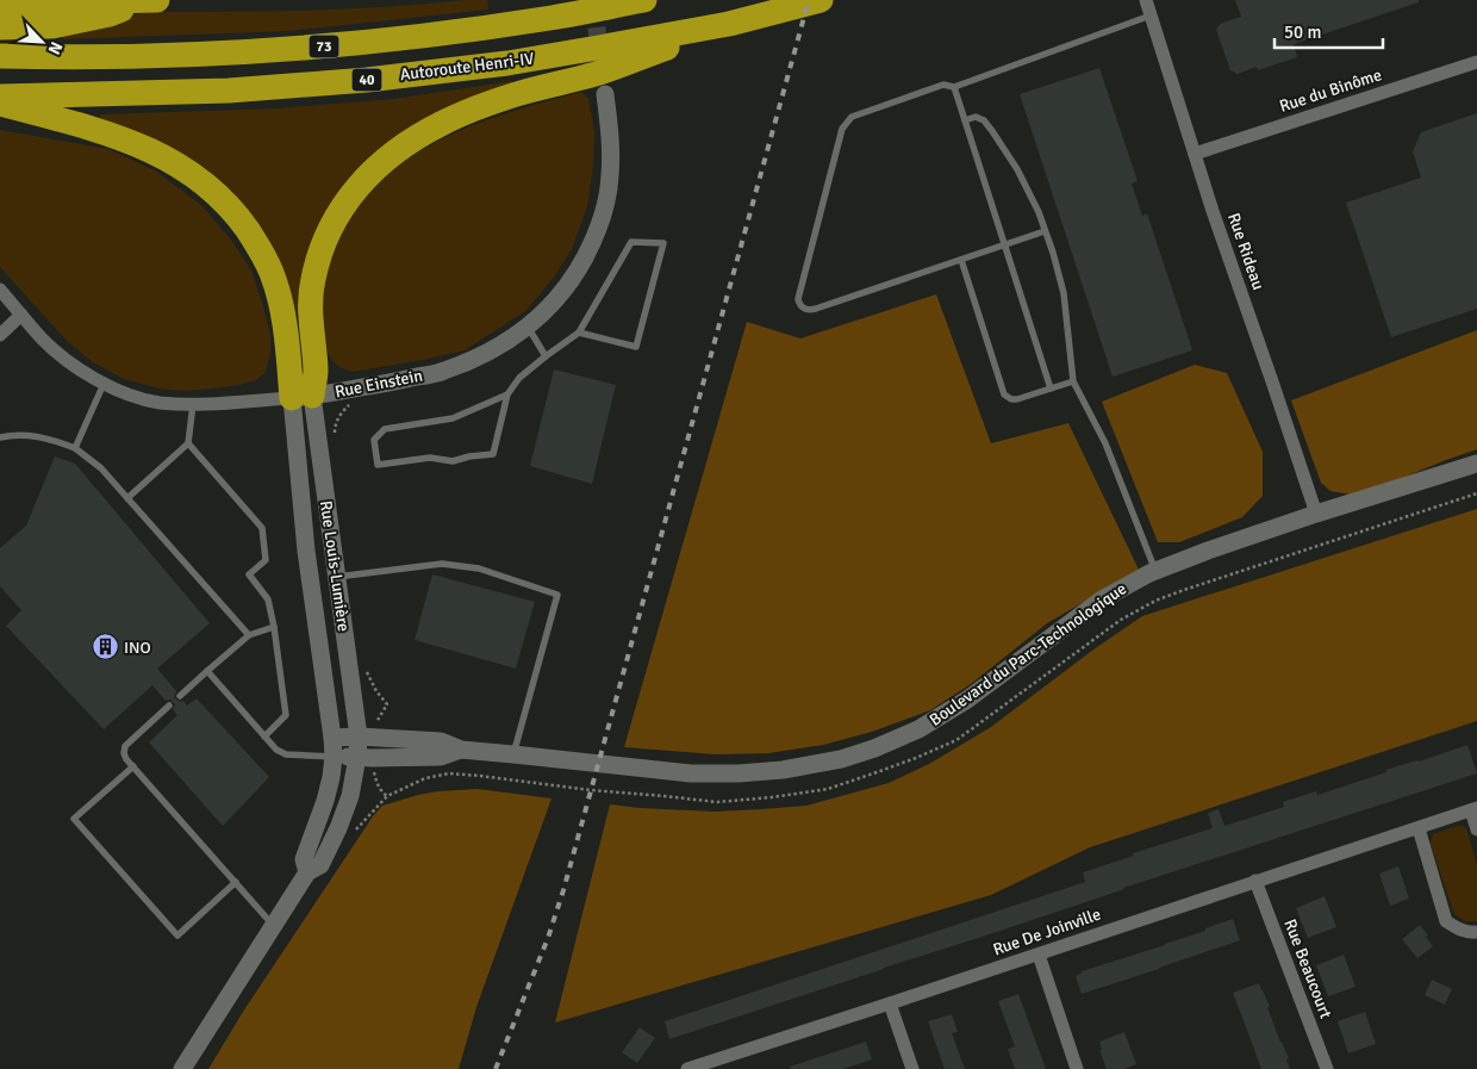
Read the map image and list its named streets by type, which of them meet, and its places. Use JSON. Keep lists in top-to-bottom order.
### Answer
{
  "streets": {
    "highway": ["73", "Autoroute Henri-IV", "40"],
    "street": [
      "Rue du Binôme",
      "Rue Rideau",
      "Rue Einstein",
      "Rue Louis-Lumière",
      "Boulevard du Parc-Technologique",
      "Rue De Joinville",
      "Rue Beaucourt"
    ]
  },
  "crossings": [
    ["Rue du Binôme", "Rue Rideau"],
    ["Rue Rideau", "Boulevard du Parc-Technologique"],
    ["Rue Einstein", "Rue Louis-Lumière"],
    ["Rue Louis-Lumière", "Boulevard du Parc-Technologique"],
    ["Rue De Joinville", "Rue Beaucourt"]
  ],
  "places": {
    "building": ["INO"]
  },
  "scale_bar": "50 m",
  "north": "bottom right"
}
